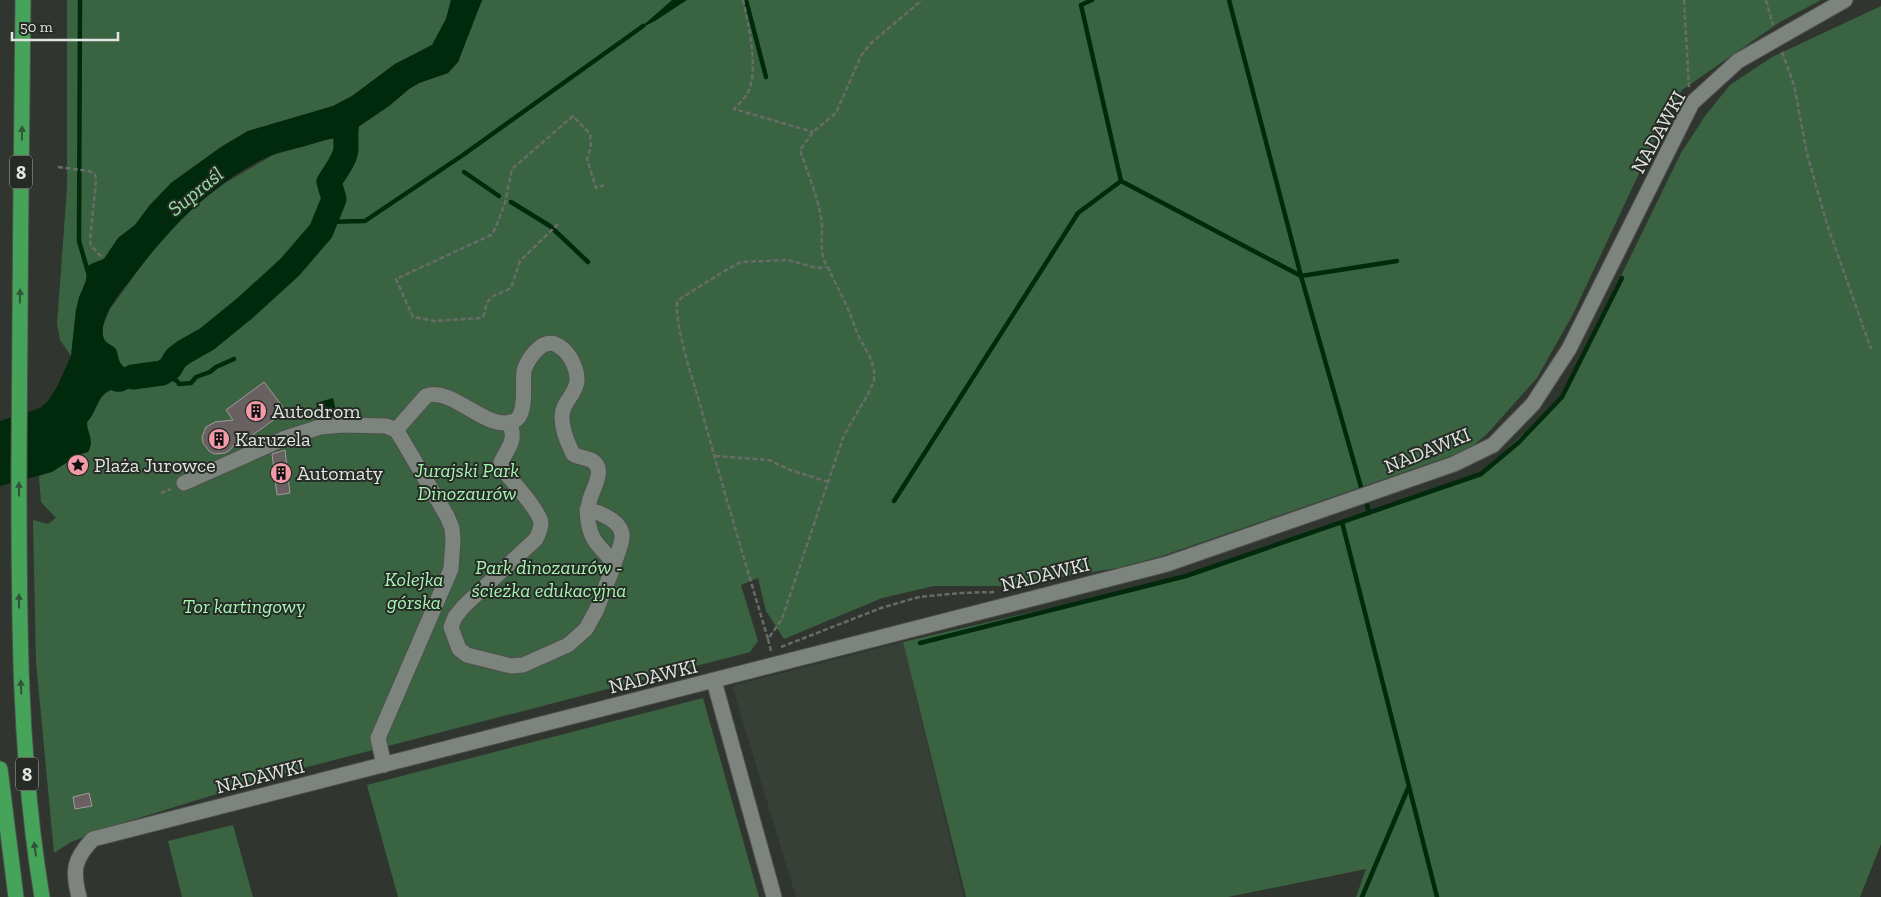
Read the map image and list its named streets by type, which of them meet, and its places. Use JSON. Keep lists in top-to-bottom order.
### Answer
{
  "streets": {
    "highway": ["8"],
    "street": ["NADAWKI"]
  },
  "water": ["Supraśl"],
  "parks": [
    "Jurajski Park Dinozaurów",
    "Park dinozaurów - ścieżka edukacyjna",
    "Kolejka górska",
    "Tor kartingowy"
  ],
  "places": {
    "building": ["Autodrom", "Karuzela", "Automaty"],
    "place": ["Plaża Jurowce"]
  },
  "scale_bar": "50 m"
}
